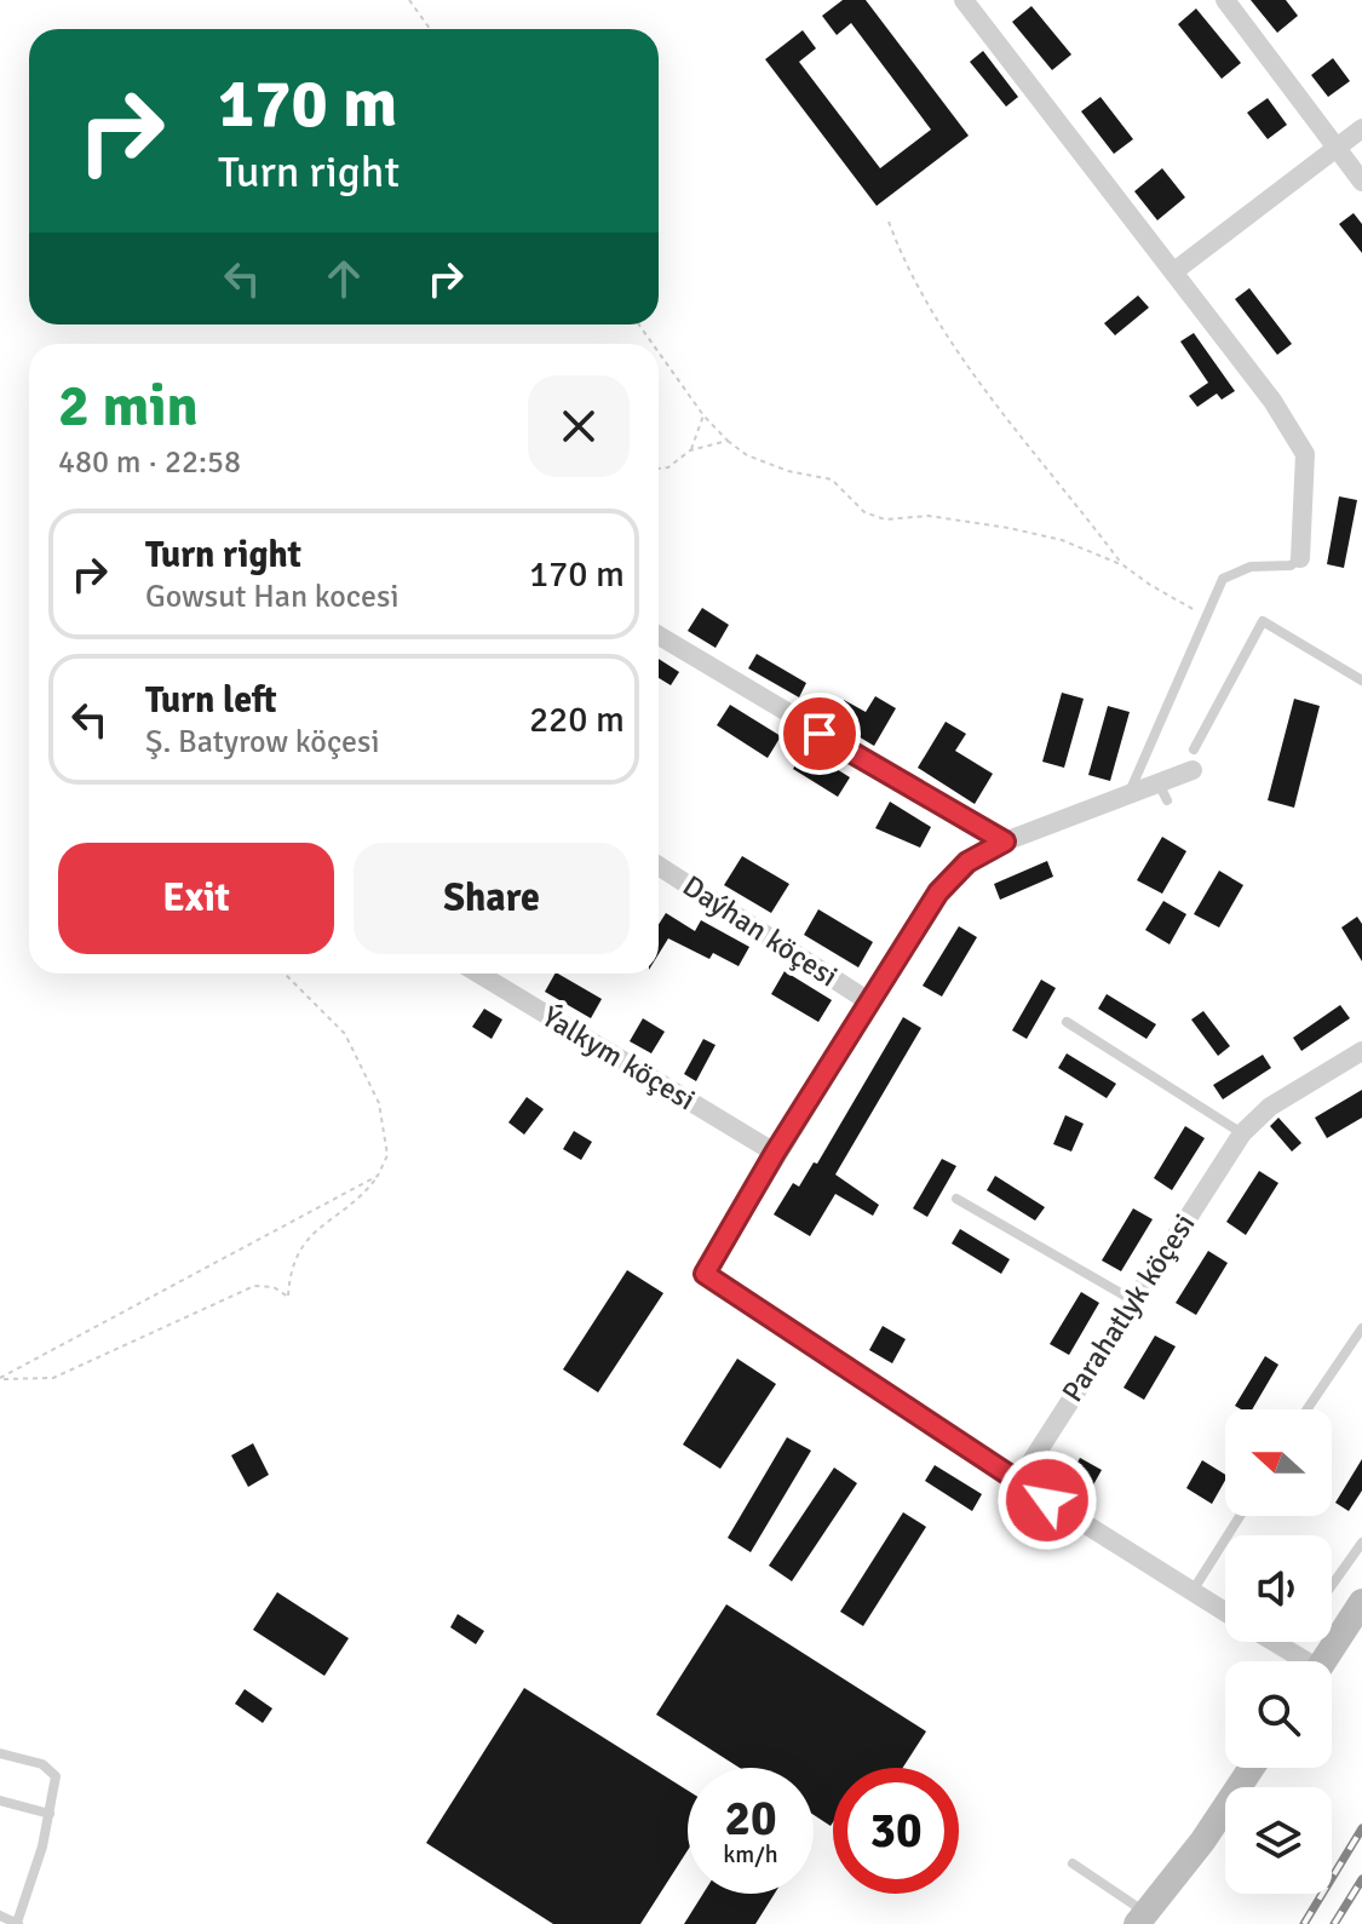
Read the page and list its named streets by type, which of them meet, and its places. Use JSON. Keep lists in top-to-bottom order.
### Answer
{
  "streets": {
    "street": ["Daýhan köçesi", "Ýalkym köçesi", "Parahatlyk köçesi"]
  },
  "north": "left",
  "page": {
    "turn": ["170 m", "Turn right"],
    "heading": ["2 min", "480 m · 22:58"],
    "list": [
      {
        "name": "Turn right",
        "note": "Gowsut Han kocesi",
        "value": "170 m"
      },
      {
        "name": "Turn left",
        "note": "Ş. Batyrow köçesi",
        "value": "220 m"
      }
    ],
    "buttons": ["Exit", "Share"],
    "speed": "20 km/h",
    "limit": "30"
  }
}
